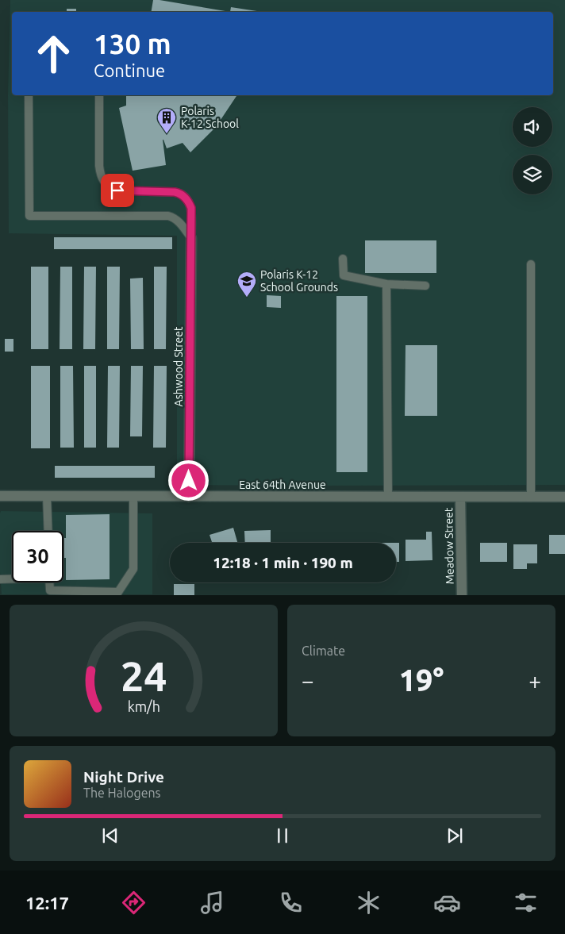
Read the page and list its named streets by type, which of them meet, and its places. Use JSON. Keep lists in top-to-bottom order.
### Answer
{
  "streets": {
    "street": ["Ashwood Street", "East 64th Avenue", "Meadow Street"]
  },
  "crossings": [
    ["Ashwood Street", "East 64th Avenue"],
    ["East 64th Avenue", "Meadow Street"]
  ],
  "places": {
    "building": ["Polaris K-12 School"],
    "school or university": ["Polaris K-12 School Grounds"]
  },
  "page": {
    "turn": ["130 m", "Continue"],
    "limit": "30",
    "trip": "12:18 · 1 min · 190 m",
    "tile": "Climate",
    "heat": ["−", "19°", "+"],
    "song": ["Night Drive", "The Halogens"],
    "tabs": "12:17",
    "gauge": ["24", "km/h"]
  }
}
